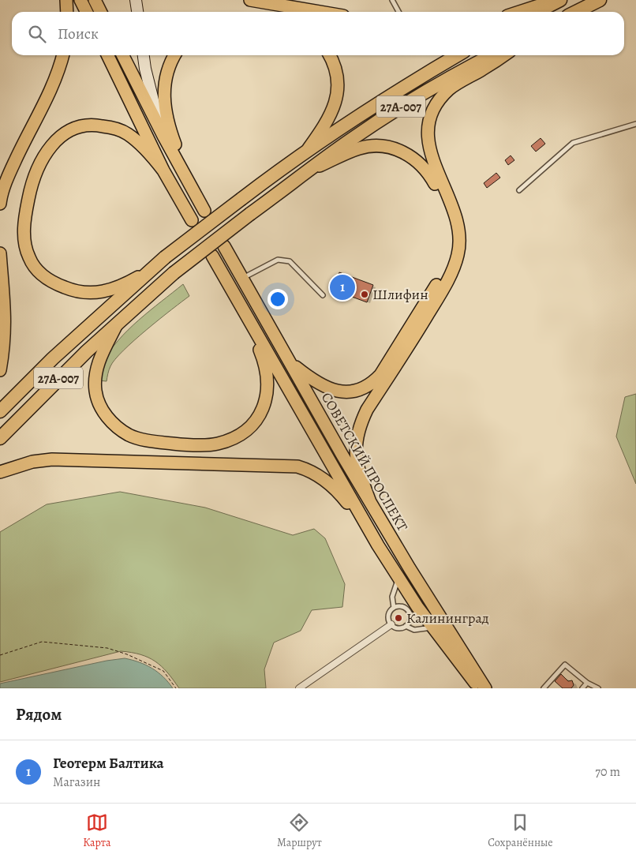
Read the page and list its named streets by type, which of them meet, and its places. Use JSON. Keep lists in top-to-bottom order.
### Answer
{
  "streets": {
    "highway": ["27А-007"],
    "main road": ["СОВЕТСКИЙ ПРОСПЕКТ"]
  },
  "places": ["Шлифин", "Калининград"],
  "page": {
    "search": "Поиск",
    "pins": "1",
    "heading": "Рядом",
    "list": [
      {
        "mark": "1",
        "name": "Геотерм Балтика",
        "note": "Магазин",
        "value": "70 m"
      }
    ],
    "nav": ["Карта", "Маршрут", "Сохранённые"]
  }
}
